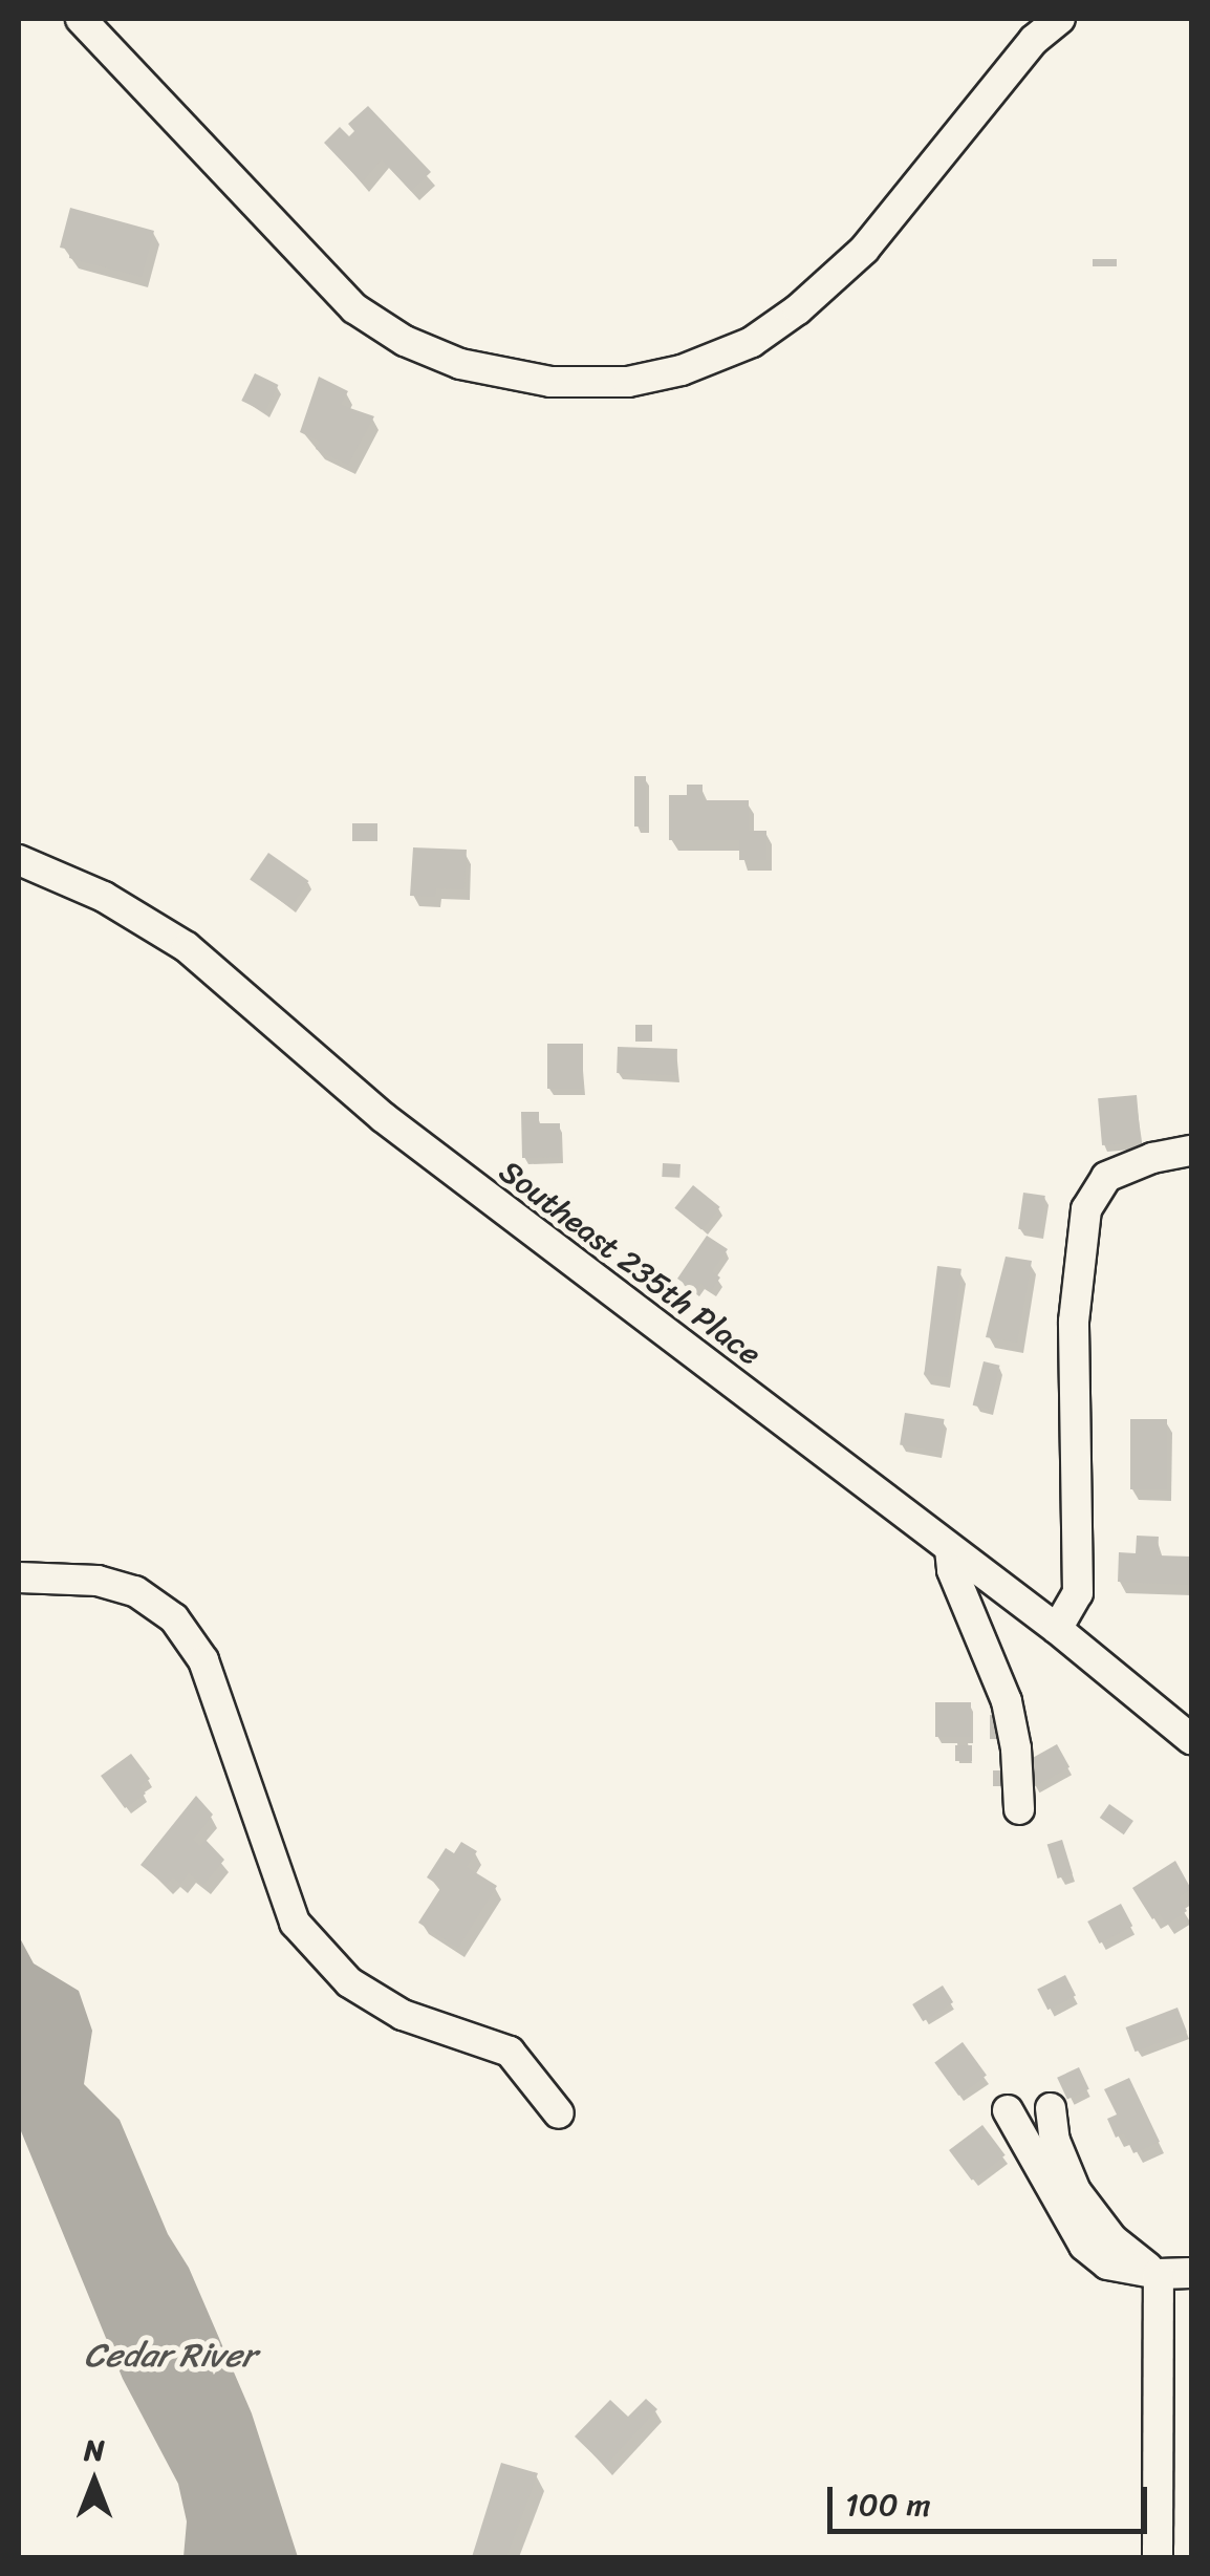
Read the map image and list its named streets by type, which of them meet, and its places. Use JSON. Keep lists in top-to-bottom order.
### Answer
{
  "streets": {
    "street": ["Southeast 235th Place"]
  },
  "water": ["Cedar River"],
  "scale_bar": "100 m",
  "north": "top"
}
